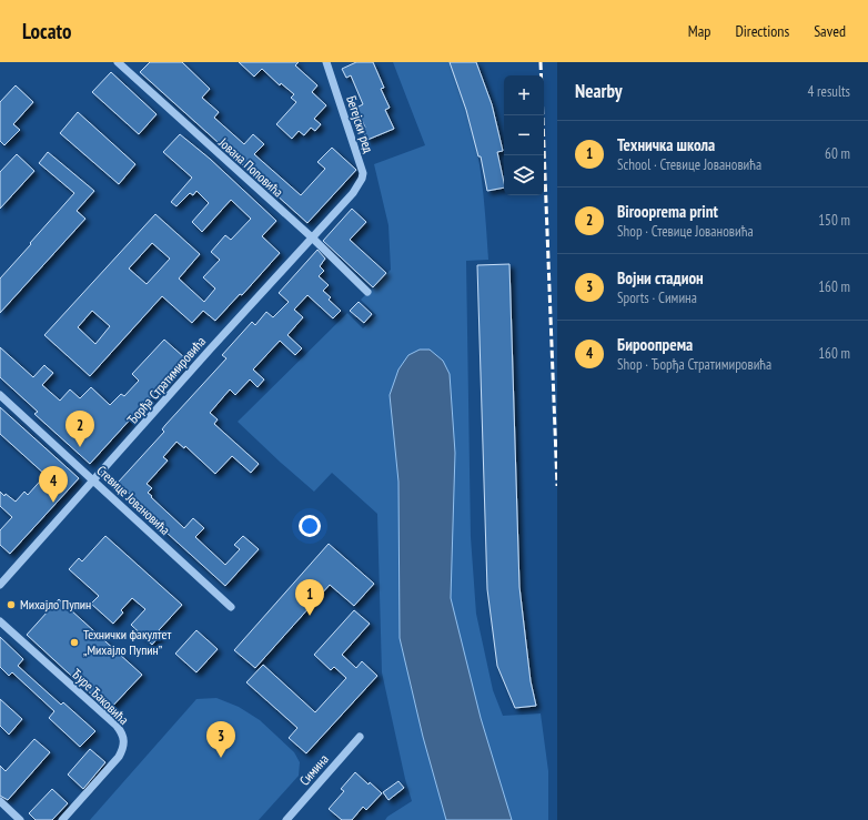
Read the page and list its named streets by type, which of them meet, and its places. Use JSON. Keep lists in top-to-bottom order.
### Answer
{
  "streets": {
    "street": [
      "Бегејски ред",
      "Јована Поповића",
      "Ђорђа Стратимировића",
      "Стевице Јовановића",
      "Ђуре Ђаковића",
      "Симина"
    ]
  },
  "crossings": [
    ["Бегејски ред", "Ђорђа Стратимировића"],
    ["Јована Поповића", "Ђорђа Стратимировића"],
    ["Ђорђа Стратимировића", "Стевице Јовановића"]
  ],
  "places": ["Михајло Пупин", "Технички факултет „Михајло Пупин”"],
  "page": {
    "header": "Locato",
    "nav": ["Map", "Directions", "Saved"],
    "heading": ["Nearby", "4 results"],
    "map_buttons": ["+", "−"],
    "list": [
      {
        "mark": "1",
        "name": "Техничка школа",
        "note": "School · Стевице Јовановића",
        "value": "60 m"
      },
      {
        "mark": "2",
        "name": "Birooprema print",
        "note": "Shop · Стевице Јовановића",
        "value": "150 m"
      },
      {
        "mark": "3",
        "name": "Војни стадион",
        "note": "Sports · Симина",
        "value": "160 m"
      },
      {
        "mark": "4",
        "name": "Бироопрема",
        "note": "Shop · Ђорђа Стратимировића",
        "value": "160 m"
      }
    ],
    "pins": [
      "2",
      "4",
      "1",
      "3"
    ]
  }
}
